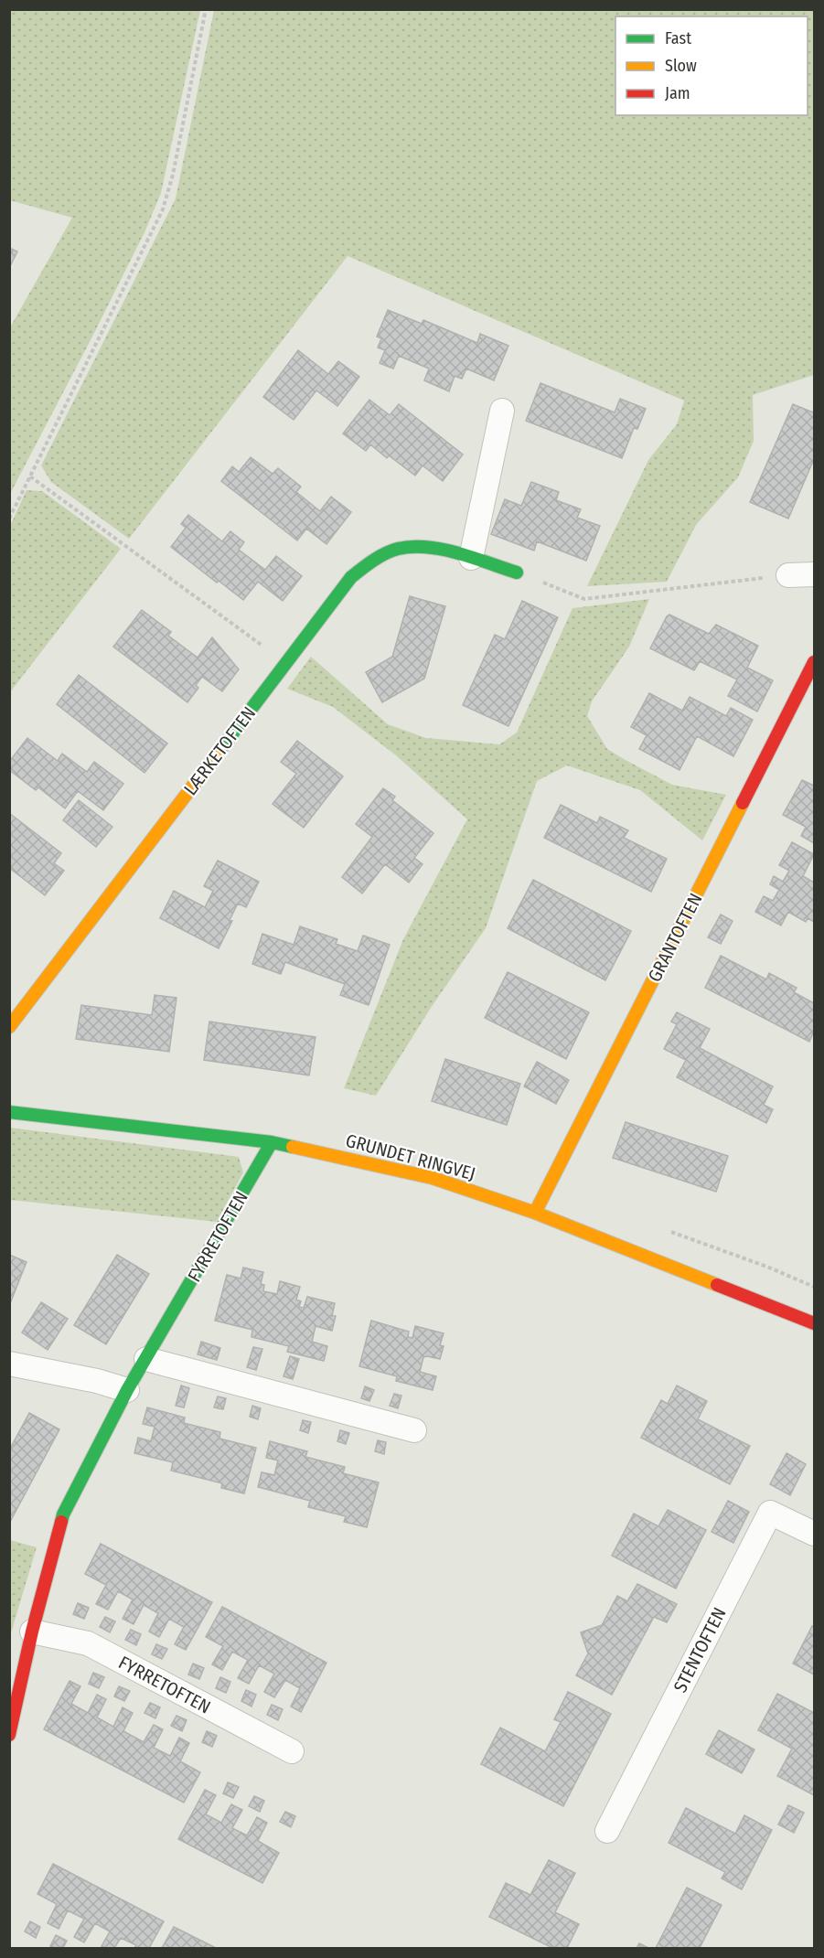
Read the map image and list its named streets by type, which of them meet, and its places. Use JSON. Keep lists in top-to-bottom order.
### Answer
{
  "streets": {
    "street": [
      "LÆRKETOFTEN",
      "GRANTOFTEN",
      "GRUNDET RINGVEJ",
      "FYRRETOFTEN",
      "STENTOFTEN"
    ]
  },
  "crossings": [
    ["GRANTOFTEN", "GRUNDET RINGVEJ"],
    ["GRUNDET RINGVEJ", "FYRRETOFTEN"]
  ],
  "legend": ["Fast", "Slow", "Jam"]
}
